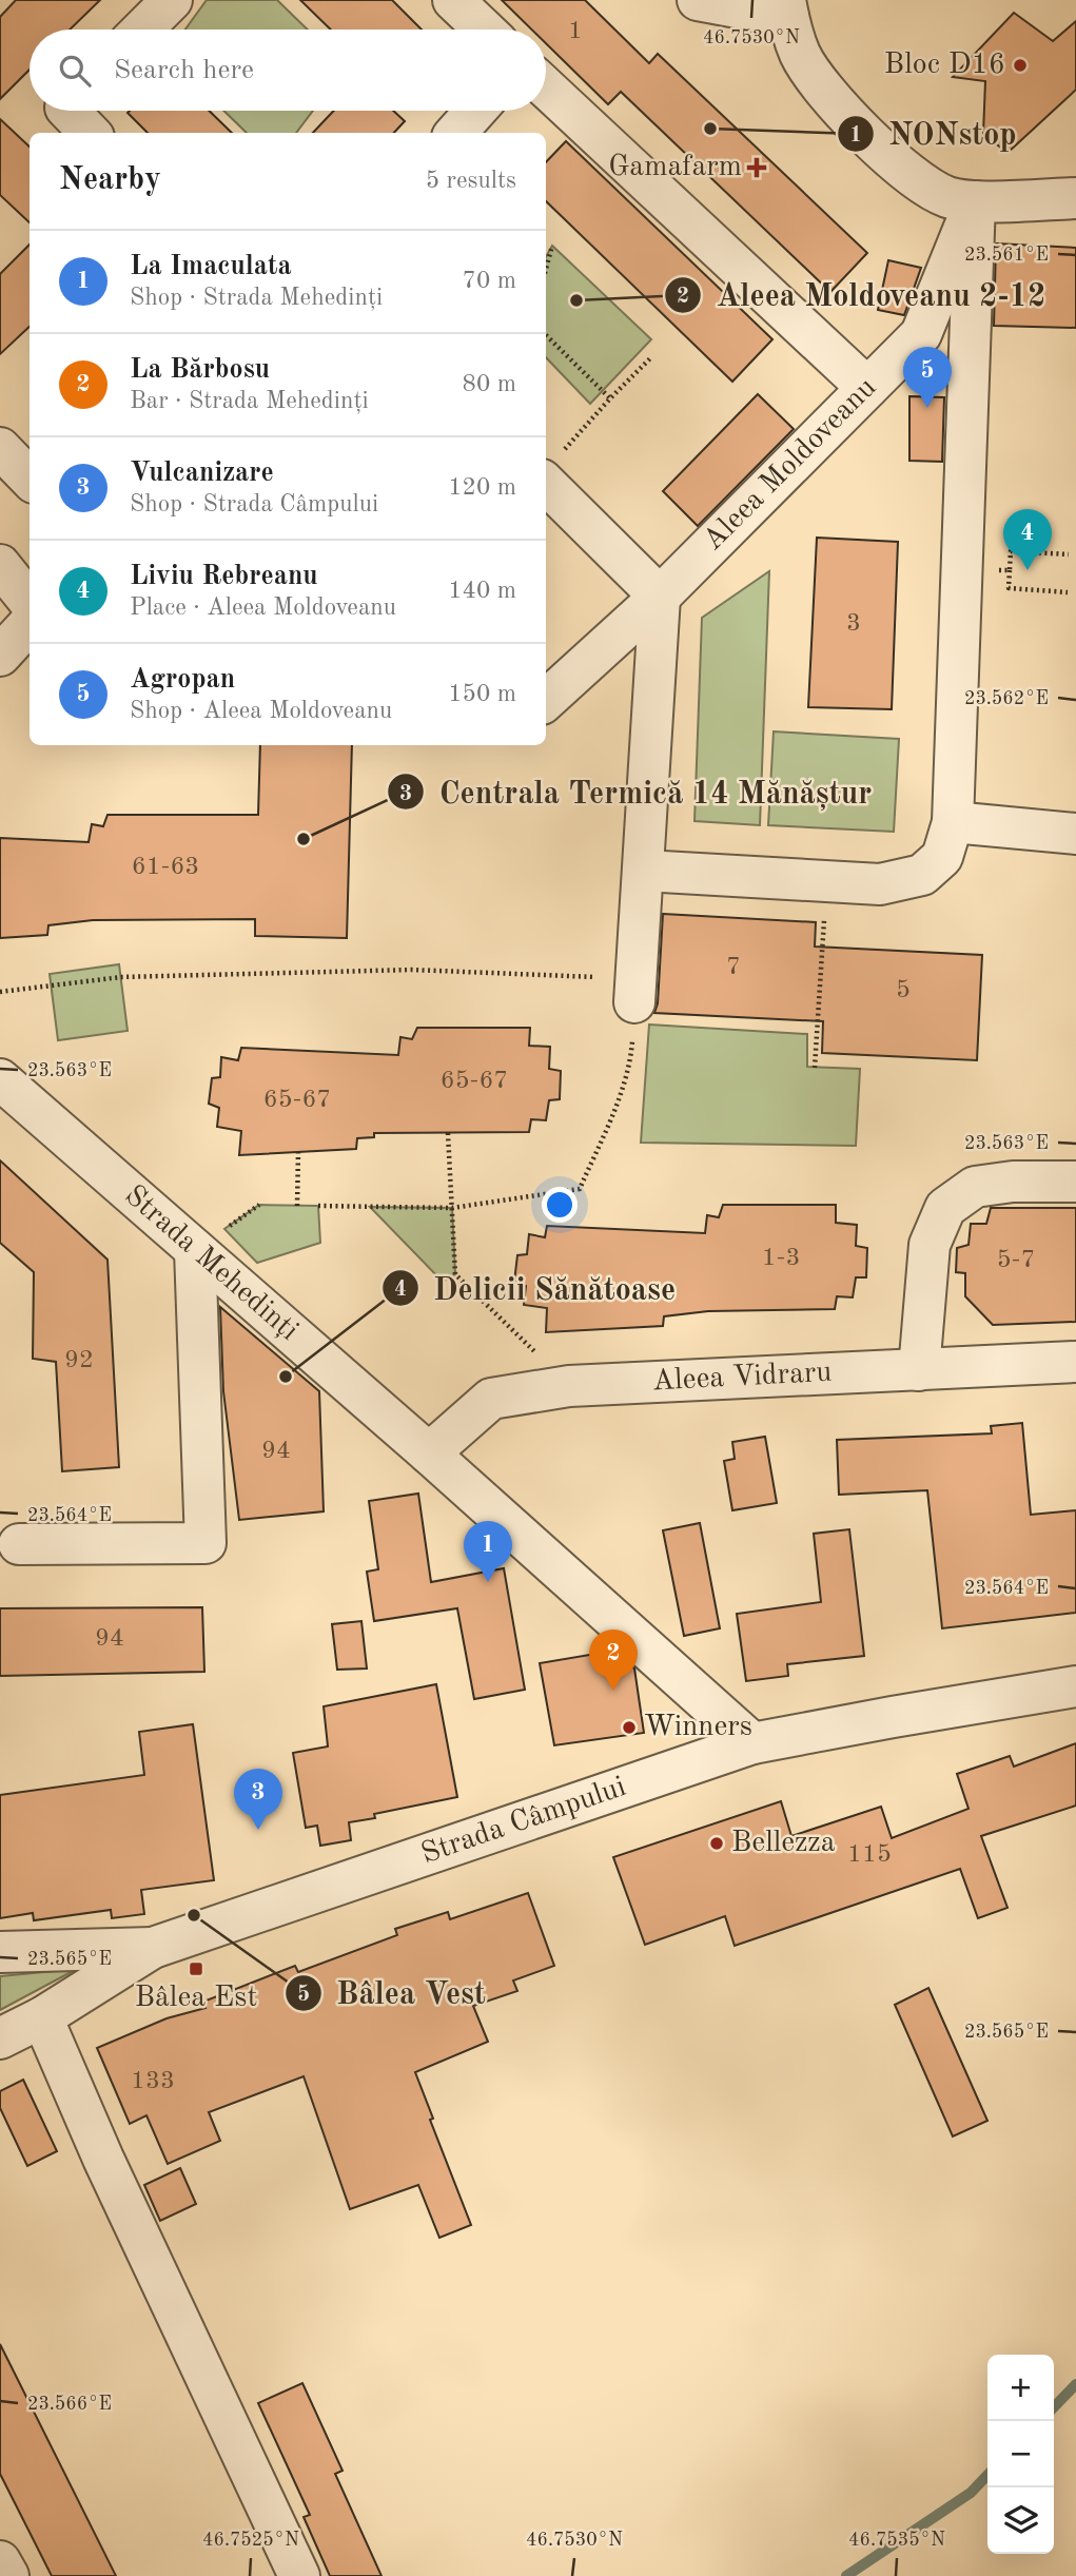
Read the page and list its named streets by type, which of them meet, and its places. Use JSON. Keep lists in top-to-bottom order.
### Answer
{
  "streets": {
    "street": [
      "Aleea Moldoveanu",
      "Strada Mehedinți",
      "Aleea Vidraru",
      "Strada Câmpului"
    ]
  },
  "crossings": [
    ["Strada Mehedinți", "Aleea Vidraru"],
    ["Strada Mehedinți", "Strada Câmpului"]
  ],
  "places": {
    "other": [
      "Bloc D16",
      "NONstop",
      "Aleea Moldoveanu 2-12",
      "Centrala Termică 14 Mănăștur",
      "Delicii Sănătoase",
      "Winners",
      "Bellezza",
      "Bâlea Vest"
    ],
    "health": ["Gamafarm"],
    "transit": ["Bâlea Est"]
  },
  "house_numbers": [
    "1",
    "3",
    "61-63",
    "7",
    "5",
    "65-67",
    "65-67",
    "1-3",
    "5-7",
    "92",
    "94",
    "94",
    "115",
    "133"
  ],
  "page": {
    "search": "Search here",
    "heading": ["Nearby", "5 results"],
    "list": [
      {
        "mark": "1",
        "name": "La Imaculata",
        "note": "Shop · Strada Mehedinți",
        "value": "70 m"
      },
      {
        "mark": "2",
        "name": "La Bărbosu",
        "note": "Bar · Strada Mehedinți",
        "value": "80 m"
      },
      {
        "mark": "3",
        "name": "Vulcanizare",
        "note": "Shop · Strada Câmpului",
        "value": "120 m"
      },
      {
        "mark": "4",
        "name": "Liviu Rebreanu",
        "note": "Place · Aleea Moldoveanu",
        "value": "140 m"
      },
      {
        "mark": "5",
        "name": "Agropan",
        "note": "Shop · Aleea Moldoveanu",
        "value": "150 m"
      }
    ],
    "pins": [
      "5",
      "4",
      "1",
      "2",
      "3"
    ],
    "map_buttons": ["+", "−"]
  },
  "coordinates": [
    "46.7530°N",
    "23.561°E",
    "23.562°E",
    "23.563°E",
    "23.564°E",
    "23.565°E",
    "23.566°E",
    "46.7525°N",
    "46.7535°N"
  ]
}
